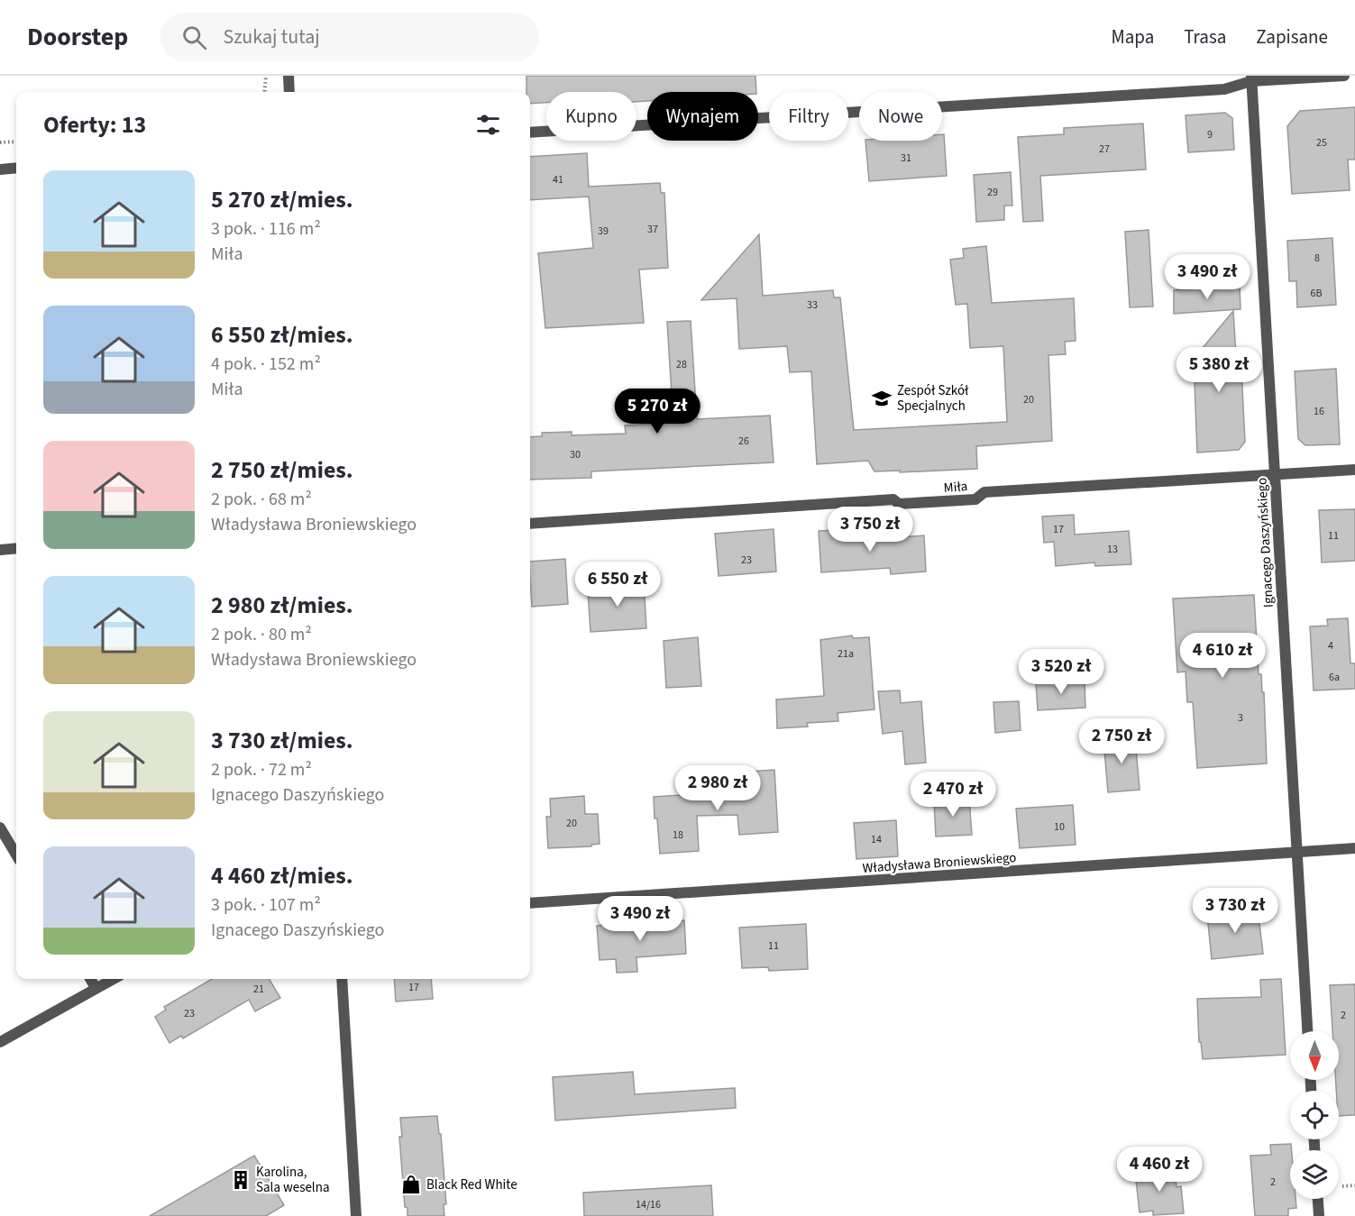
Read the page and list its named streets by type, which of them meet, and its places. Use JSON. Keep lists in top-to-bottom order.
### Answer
{
  "streets": {
    "street": ["Miła", "Ignacego Daszyńskiego", "Władysława Broniewskiego"]
  },
  "crossings": [
    ["Miła", "Ignacego Daszyńskiego"],
    ["Ignacego Daszyńskiego", "Władysława Broniewskiego"]
  ],
  "places": {
    "school or university": ["Zespół Szkół Specjalnych"],
    "building": ["Karolina, Sala weselna"],
    "shop": ["Black Red White"]
  },
  "house_numbers": [
    "9",
    "25",
    "27",
    "31",
    "41",
    "29",
    "37",
    "39",
    "8",
    "6B",
    "33",
    "28",
    "20",
    "16",
    "26",
    "30",
    "17",
    "11",
    "13",
    "23",
    "4",
    "21a",
    "6a",
    "3",
    "20",
    "10",
    "18",
    "14",
    "11",
    "17",
    "21",
    "23",
    "2",
    "2",
    "14/16"
  ],
  "north": "bottom",
  "page": {
    "header": "Doorstep",
    "search": "Szukaj tutaj",
    "nav": ["Mapa", "Trasa", "Zapisane"],
    "chip": [
      "Kupno",
      "Wynajem",
      "Filtry",
      "Nowe"
    ],
    "heading": "Oferty: 13",
    "list": [
      {
        "name": "5 270 zł/mies.",
        "note": "3 pok. · 116 m² · Miła"
      },
      {
        "name": "6 550 zł/mies.",
        "note": "4 pok. · 152 m² · Miła"
      },
      {
        "name": "2 750 zł/mies.",
        "note": "2 pok. · 68 m² · Władysława Broniewskiego"
      },
      {
        "name": "2 980 zł/mies.",
        "note": "2 pok. · 80 m² · Władysława Broniewskiego"
      },
      {
        "name": "3 730 zł/mies.",
        "note": "2 pok. · 72 m² · Ignacego Daszyńskiego"
      },
      {
        "name": "4 460 zł/mies.",
        "note": "3 pok. · 107 m² · Ignacego Daszyńskiego"
      }
    ],
    "price": [
      "3 490 zł",
      "5 380 zł",
      "5 270 zł",
      "3 750 zł",
      "6 550 zł",
      "4 610 zł",
      "3 520 zł",
      "2 750 zł",
      "2 980 zł",
      "2 470 zł",
      "3 730 zł",
      "3 490 zł",
      "4 460 zł"
    ]
  }
}
